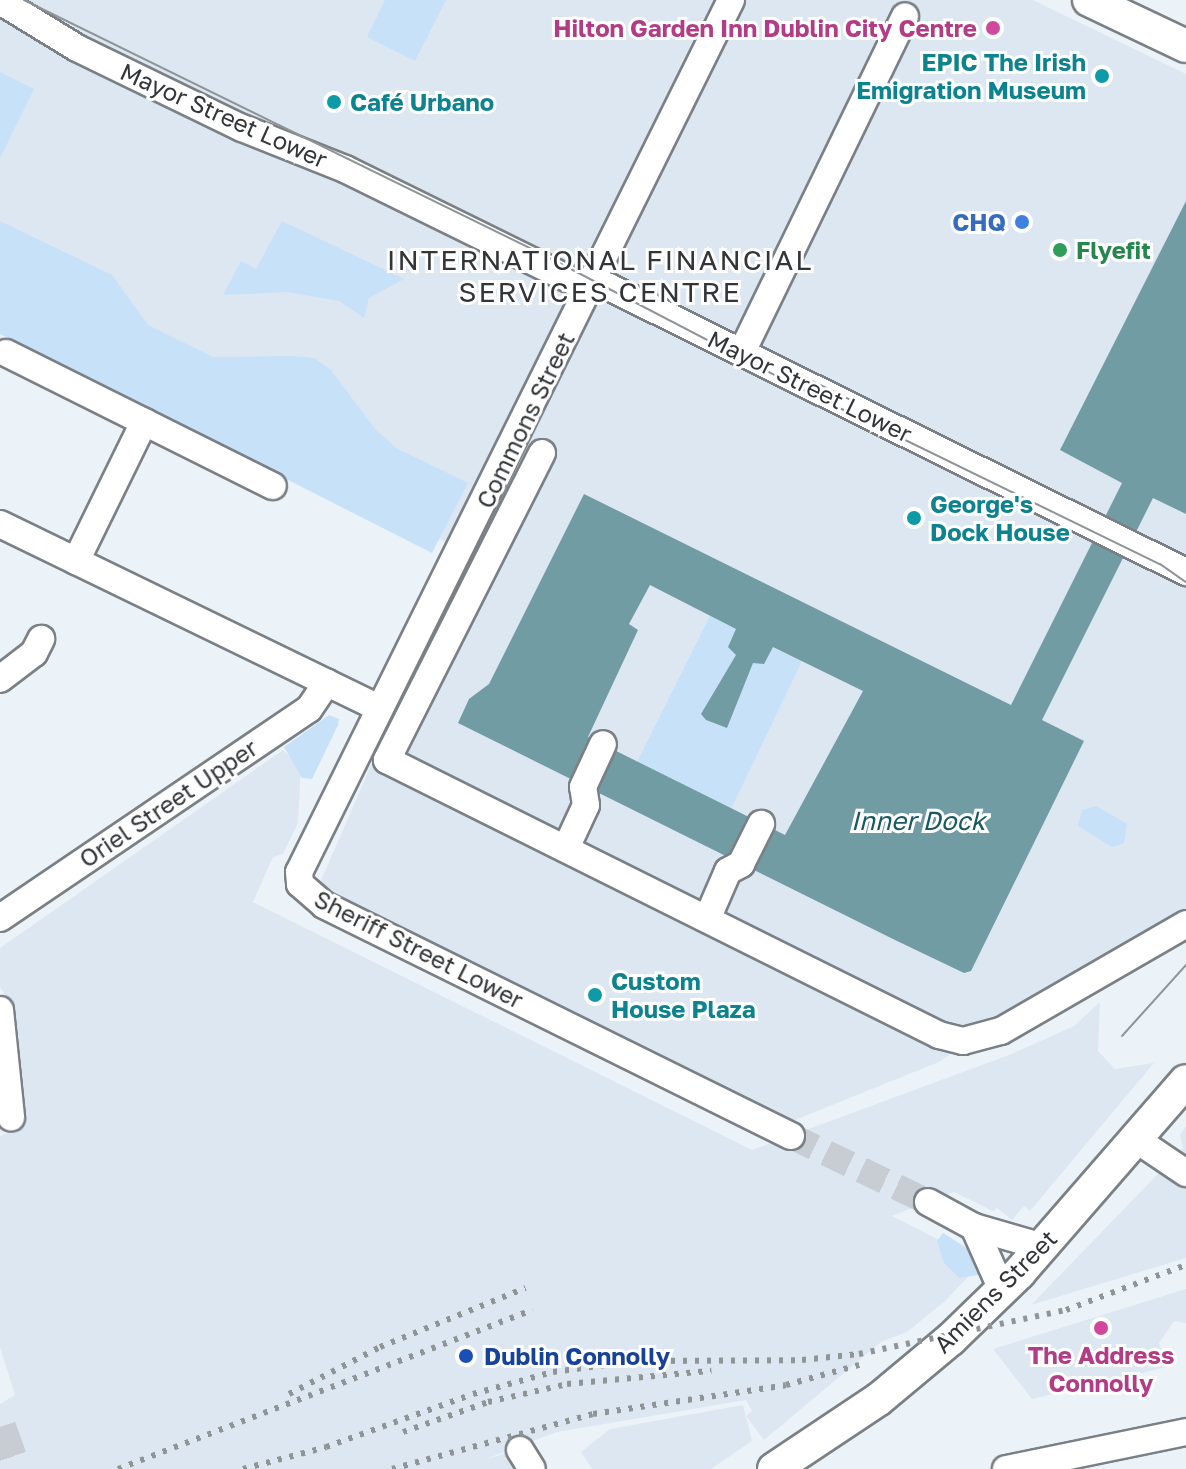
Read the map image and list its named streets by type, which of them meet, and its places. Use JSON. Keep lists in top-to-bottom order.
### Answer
{
  "streets": {
    "main road": ["Amiens Street"],
    "street": [
      "Mayor Street Lower",
      "Commons Street",
      "Oriel Street Upper",
      "Sheriff Street Lower"
    ]
  },
  "crossings": [
    ["Mayor Street Lower", "Commons Street"],
    ["Commons Street", "Sheriff Street Lower"]
  ],
  "districts": ["INTERNATIONAL FINANCIAL SERVICES CENTRE"],
  "water": ["Inner Dock"],
  "places": [
    "Hilton Garden Inn Dublin City Centre",
    "EPIC The Irish Emigration Museum",
    "Café Urbano",
    "CHQ",
    "Flyefit",
    "George's Dock House",
    "Custom House Plaza",
    "The Address Connolly",
    "Dublin Connolly"
  ]
}
